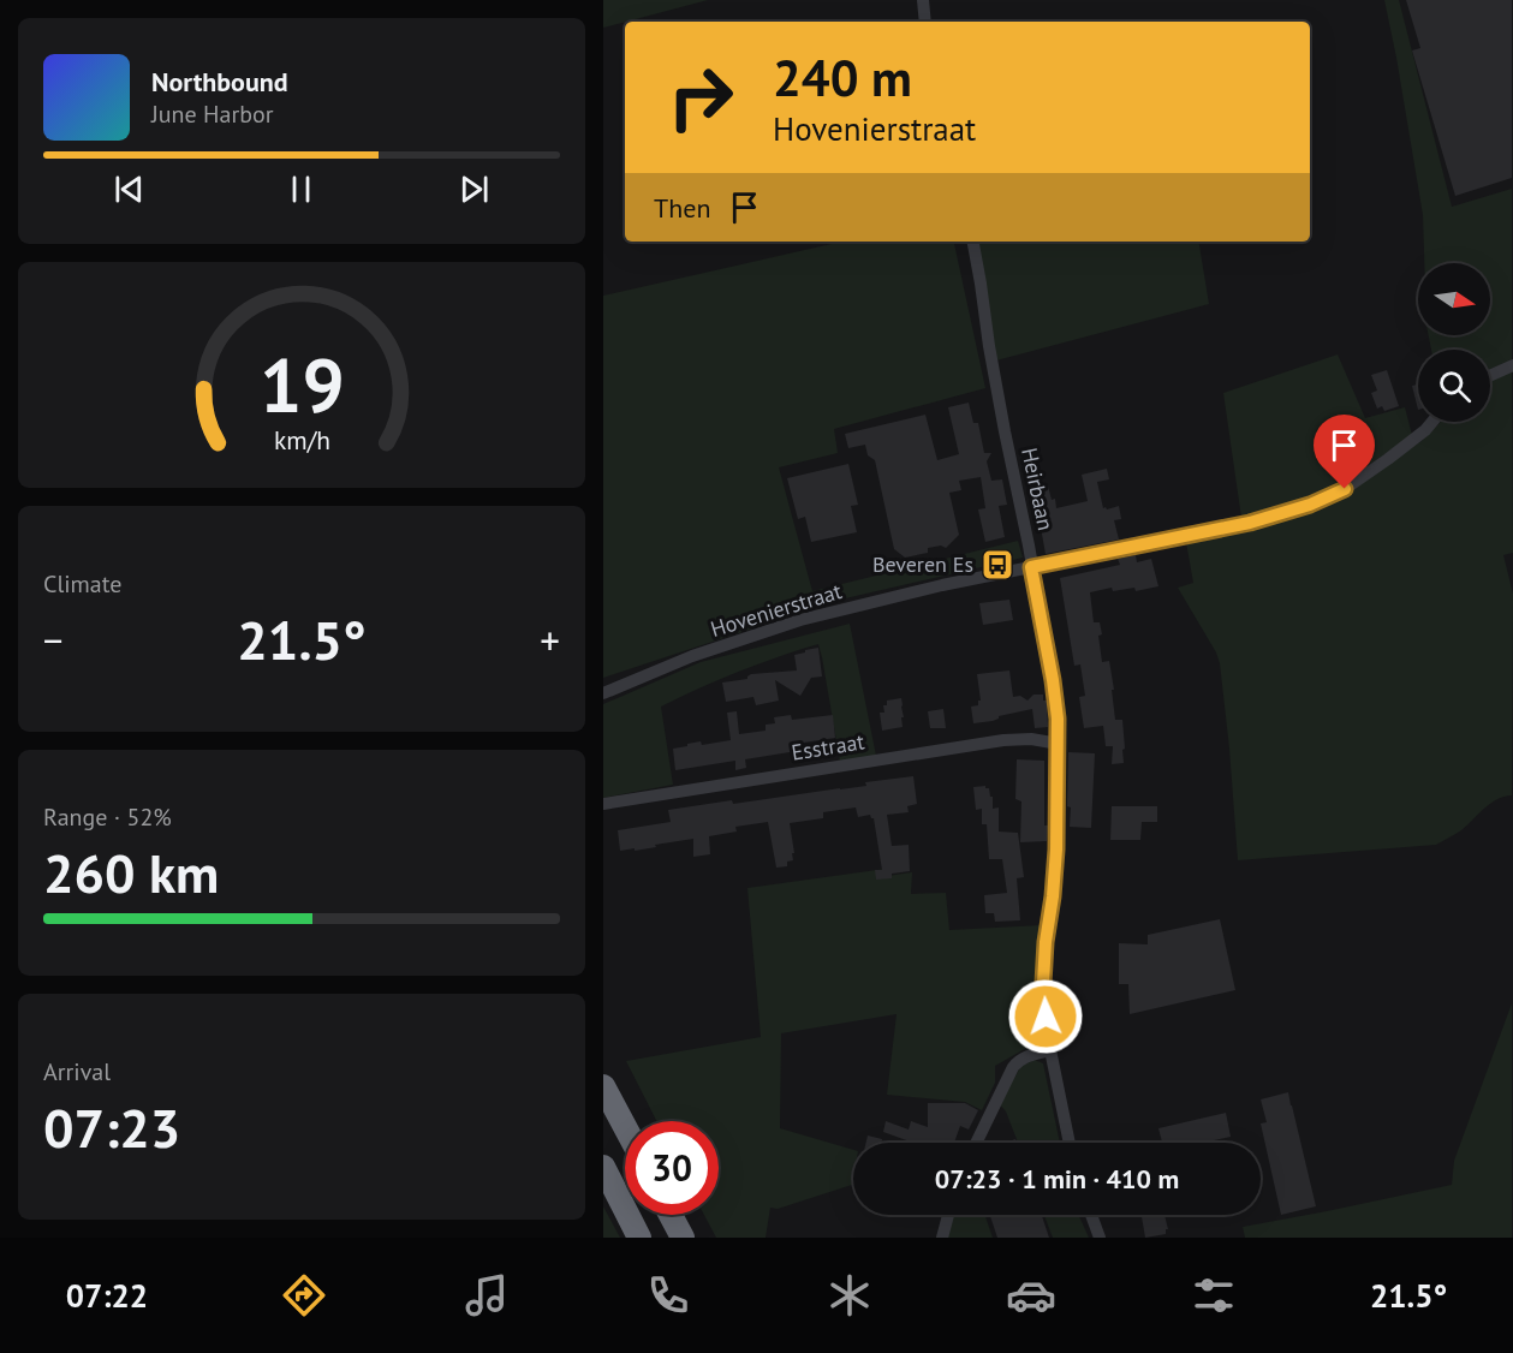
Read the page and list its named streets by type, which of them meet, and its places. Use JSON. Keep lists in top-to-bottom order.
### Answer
{
  "streets": {
    "street": ["Heirbaan", "Hovenierstraat", "Esstraat"]
  },
  "crossings": [
    ["Heirbaan", "Hovenierstraat"],
    ["Heirbaan", "Esstraat"]
  ],
  "places": {
    "bus stop": ["Beveren Es"]
  },
  "north": "right",
  "page": {
    "turn": ["240 m", "Hovenierstraat"],
    "song": ["Northbound", "June Harbor"],
    "then": "Then",
    "tile": [
      "Climate",
      ["Range · 52%", "260 km"],
      ["Arrival", "07:23"]
    ],
    "heat": ["−", "21.5°", "+"],
    "limit": "30",
    "trip": "07:23 · 1 min · 410 m",
    "tabs": ["07:22", "21.5°"],
    "gauge": ["19", "km/h"]
  }
}
